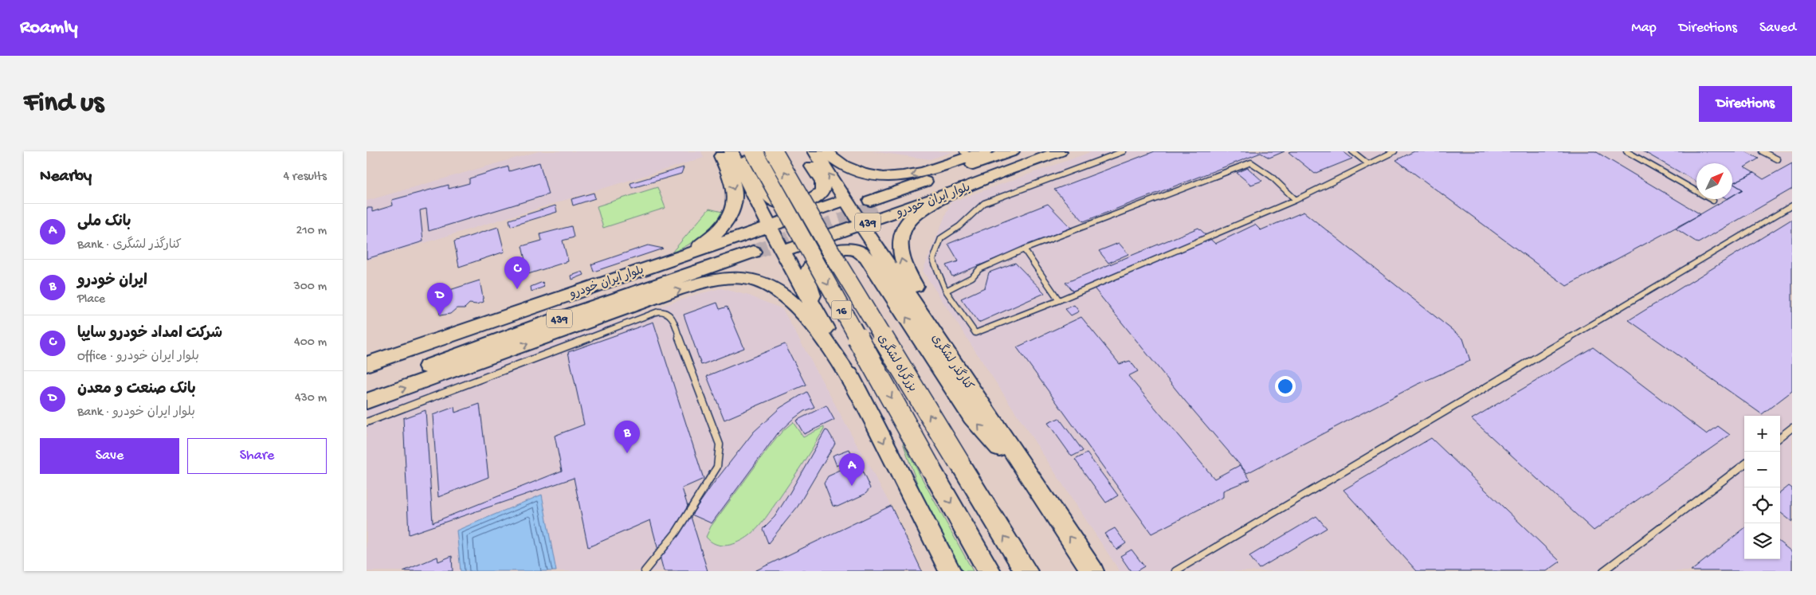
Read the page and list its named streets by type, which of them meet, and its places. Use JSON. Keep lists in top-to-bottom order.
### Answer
{
  "streets": {
    "highway": ["16", "بزرگراه لشگری"],
    "main road": ["بلوار ایران خودرو", "439", "کنارگذر لشگری"]
  },
  "crossings": [
    ["بلوار ایران خودرو", "کنارگذر لشگری"]
  ],
  "north": "top right",
  "page": {
    "header": "Roamly",
    "nav": ["Map", "Directions", "Saved"],
    "buttons": [
      "Directions",
      ["Save", "Share"]
    ],
    "title": "Find us",
    "heading": ["Nearby", "4 results"],
    "list": [
      {
        "mark": "A",
        "name": "بانک ملی",
        "note": "Bank · کنارگذر لشگری",
        "value": "210 m"
      },
      {
        "mark": "B",
        "name": "ایران خودرو",
        "note": "Place",
        "value": "300 m"
      },
      {
        "mark": "C",
        "name": "شرکت امداد خودرو سایپا",
        "note": "Office · بلوار ایران خودرو",
        "value": "400 m"
      },
      {
        "mark": "D",
        "name": "بانک صنعت و معدن",
        "note": "Bank · بلوار ایران خودرو",
        "value": "430 m"
      }
    ],
    "pins": [
      "C",
      "D",
      "B",
      "A"
    ],
    "map_buttons": ["+", "−"]
  }
}
